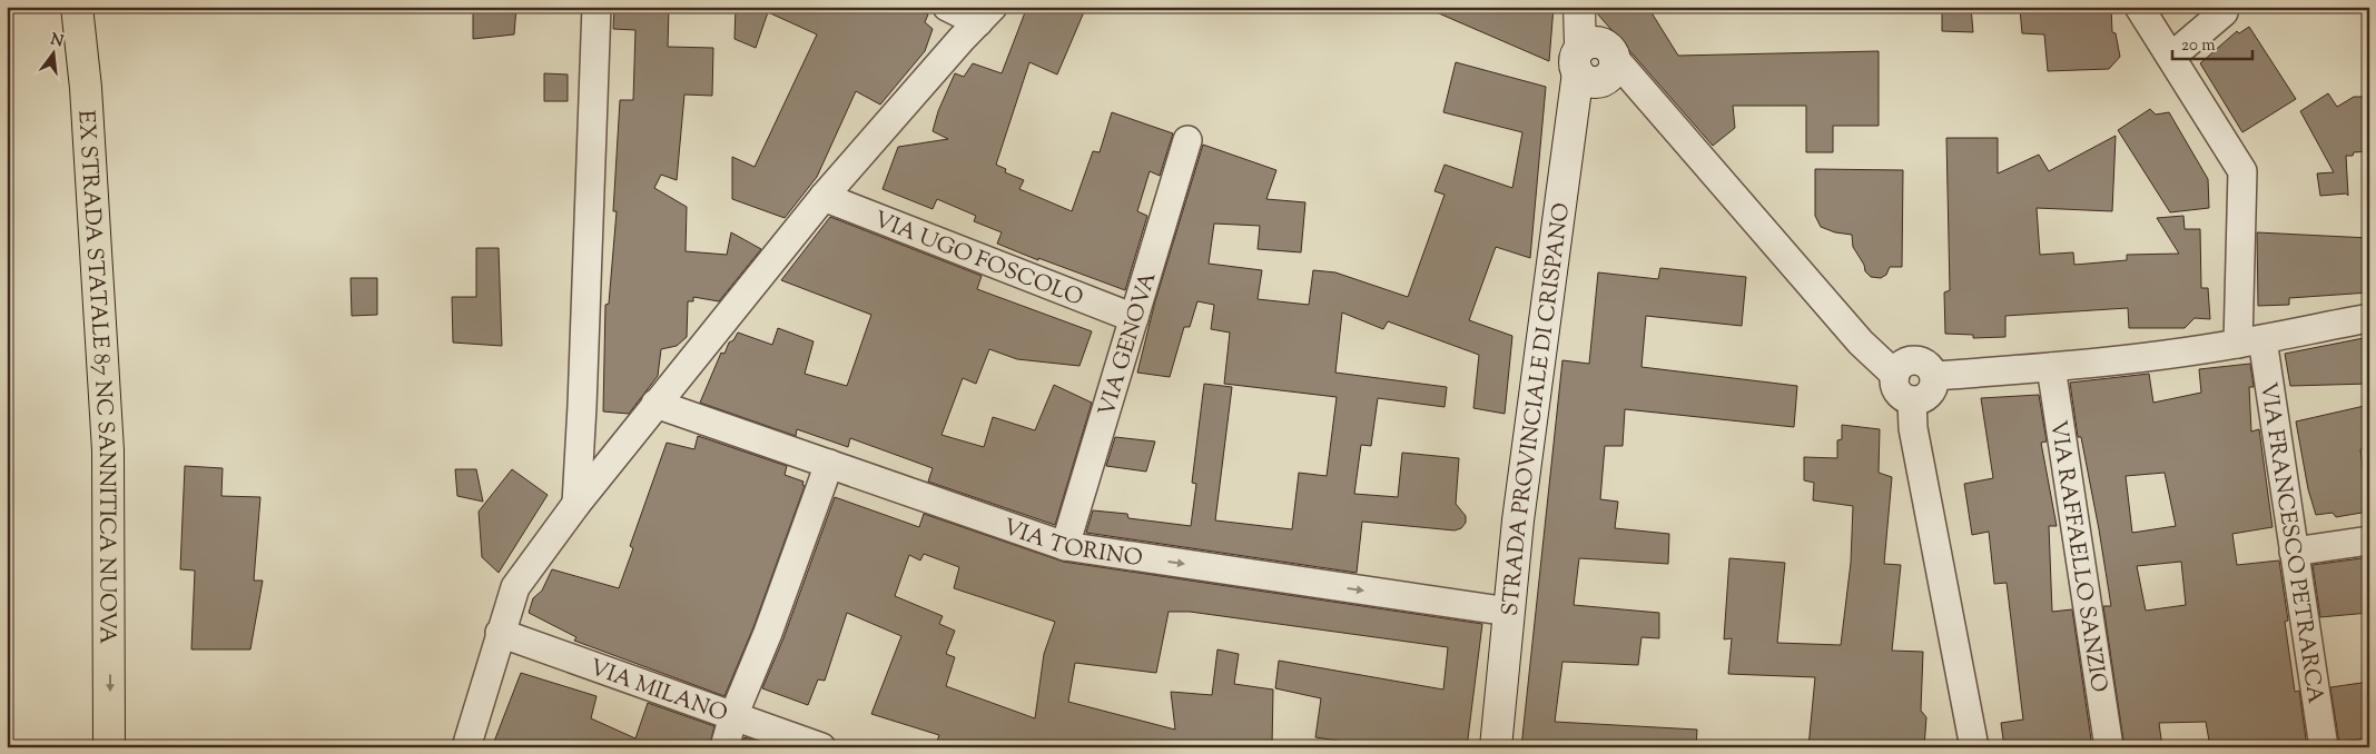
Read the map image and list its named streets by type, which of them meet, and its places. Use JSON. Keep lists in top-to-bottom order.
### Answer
{
  "streets": {
    "highway": ["EX STRADA STATALE 87 NC SANNITICA NUOVA"],
    "street": [
      "VIA UGO FOSCOLO",
      "VIA GENOVA",
      "STRADA PROVINCIALE DI CRISPANO",
      "VIA TORINO",
      "VIA FRANCESCO PETRARCA",
      "VIA RAFFAELLO SANZIO",
      "VIA MILANO"
    ]
  },
  "crossings": [
    ["VIA UGO FOSCOLO", "VIA GENOVA"],
    ["VIA GENOVA", "VIA TORINO"],
    ["STRADA PROVINCIALE DI CRISPANO", "VIA TORINO"]
  ],
  "one_way": ["EX STRADA STATALE 87 NC SANNITICA NUOVA", "VIA TORINO"],
  "scale_bar": "20 m",
  "north": "top"
}
